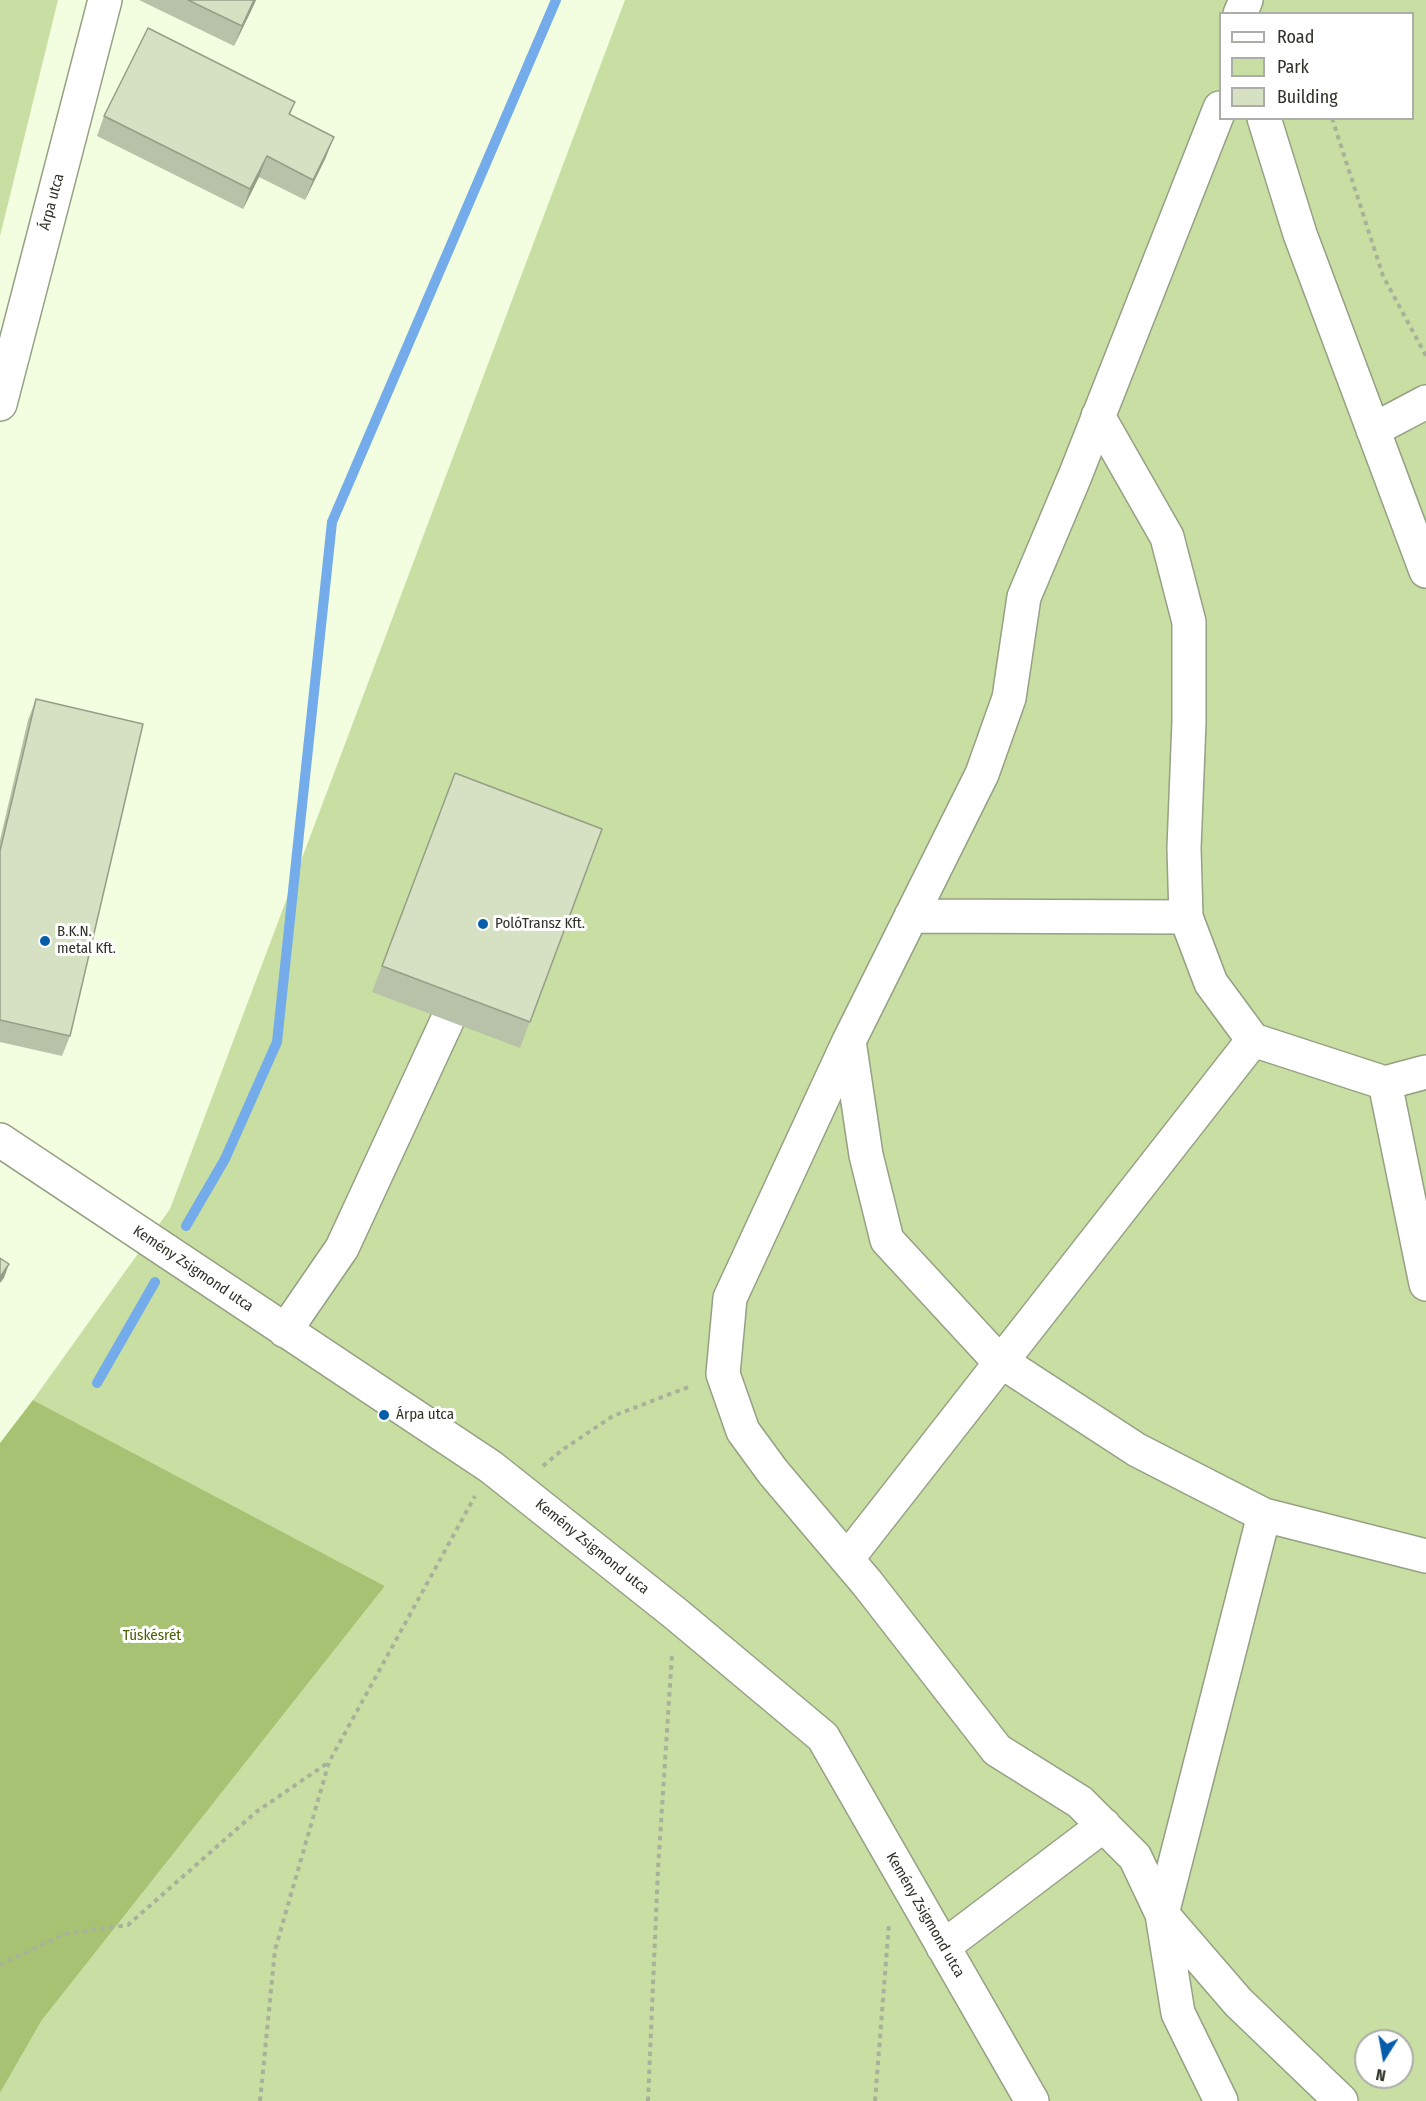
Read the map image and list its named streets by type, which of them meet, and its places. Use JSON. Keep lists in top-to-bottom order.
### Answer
{
  "streets": {
    "street": ["Árpa utca", "Kemény Zsigmond utca"]
  },
  "parks": ["Tüskésrét"],
  "places": ["PolóTransz Kft.", "B.K.N. metal Kft.", "Árpa utca"],
  "legend": ["Road", "Park", "Building"],
  "north": "bottom"
}
